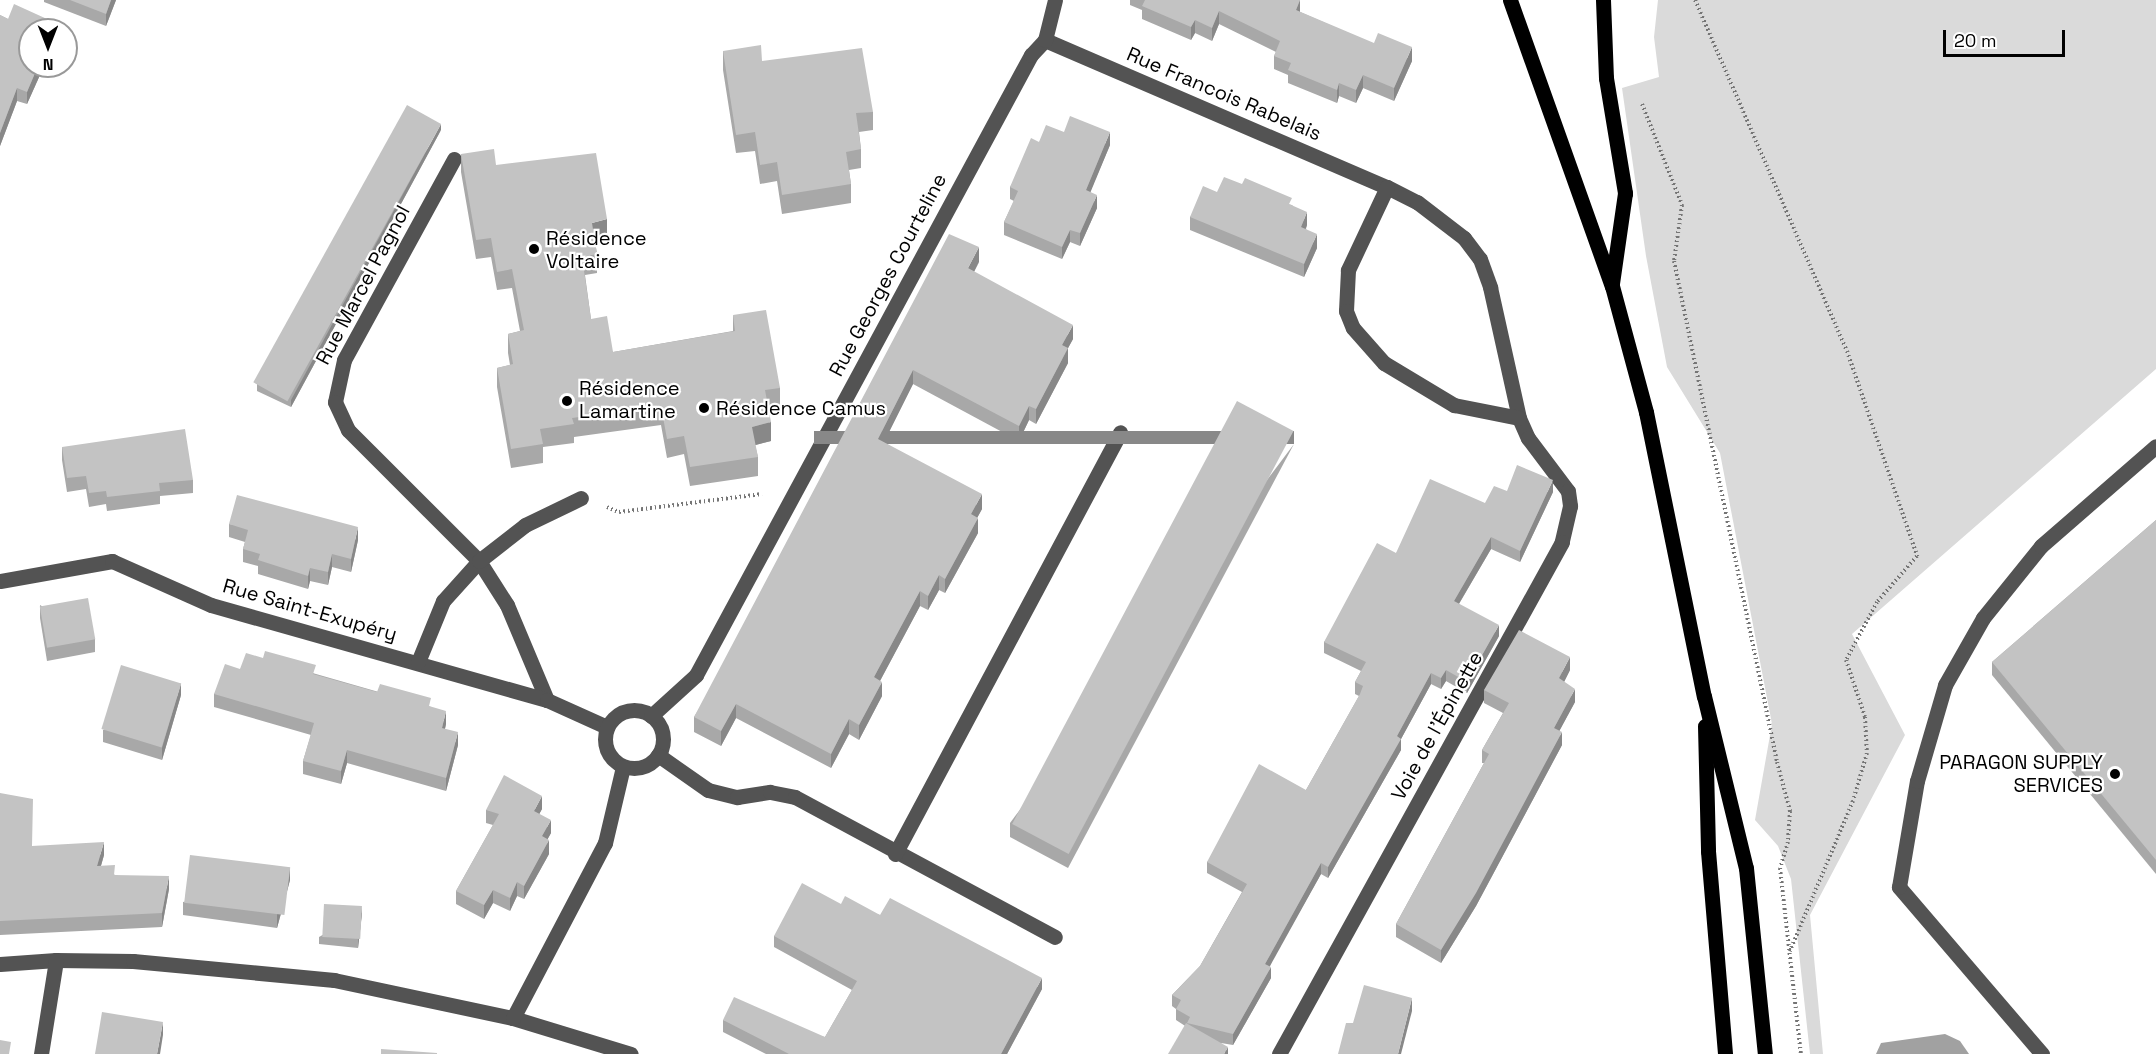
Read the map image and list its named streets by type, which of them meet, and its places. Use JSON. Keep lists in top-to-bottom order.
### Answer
{
  "streets": {
    "street": [
      "Rue Francois Rabelais",
      "Rue Georges Courteline",
      "Rue Marcel Pagnol",
      "Rue Saint-Exupéry",
      "Voie de l'Épinette"
    ]
  },
  "crossings": [
    ["Rue Francois Rabelais", "Rue Georges Courteline"],
    ["Rue Francois Rabelais", "Voie de l'Épinette"],
    ["Rue Georges Courteline", "Rue Saint-Exupéry"],
    ["Rue Marcel Pagnol", "Rue Saint-Exupéry"]
  ],
  "places": [
    "Résidence Voltaire",
    "Résidence Lamartine",
    "Résidence Camus",
    "PARAGON SUPPLY SERVICES"
  ],
  "scale_bar": "20 m",
  "north": "bottom"
}
